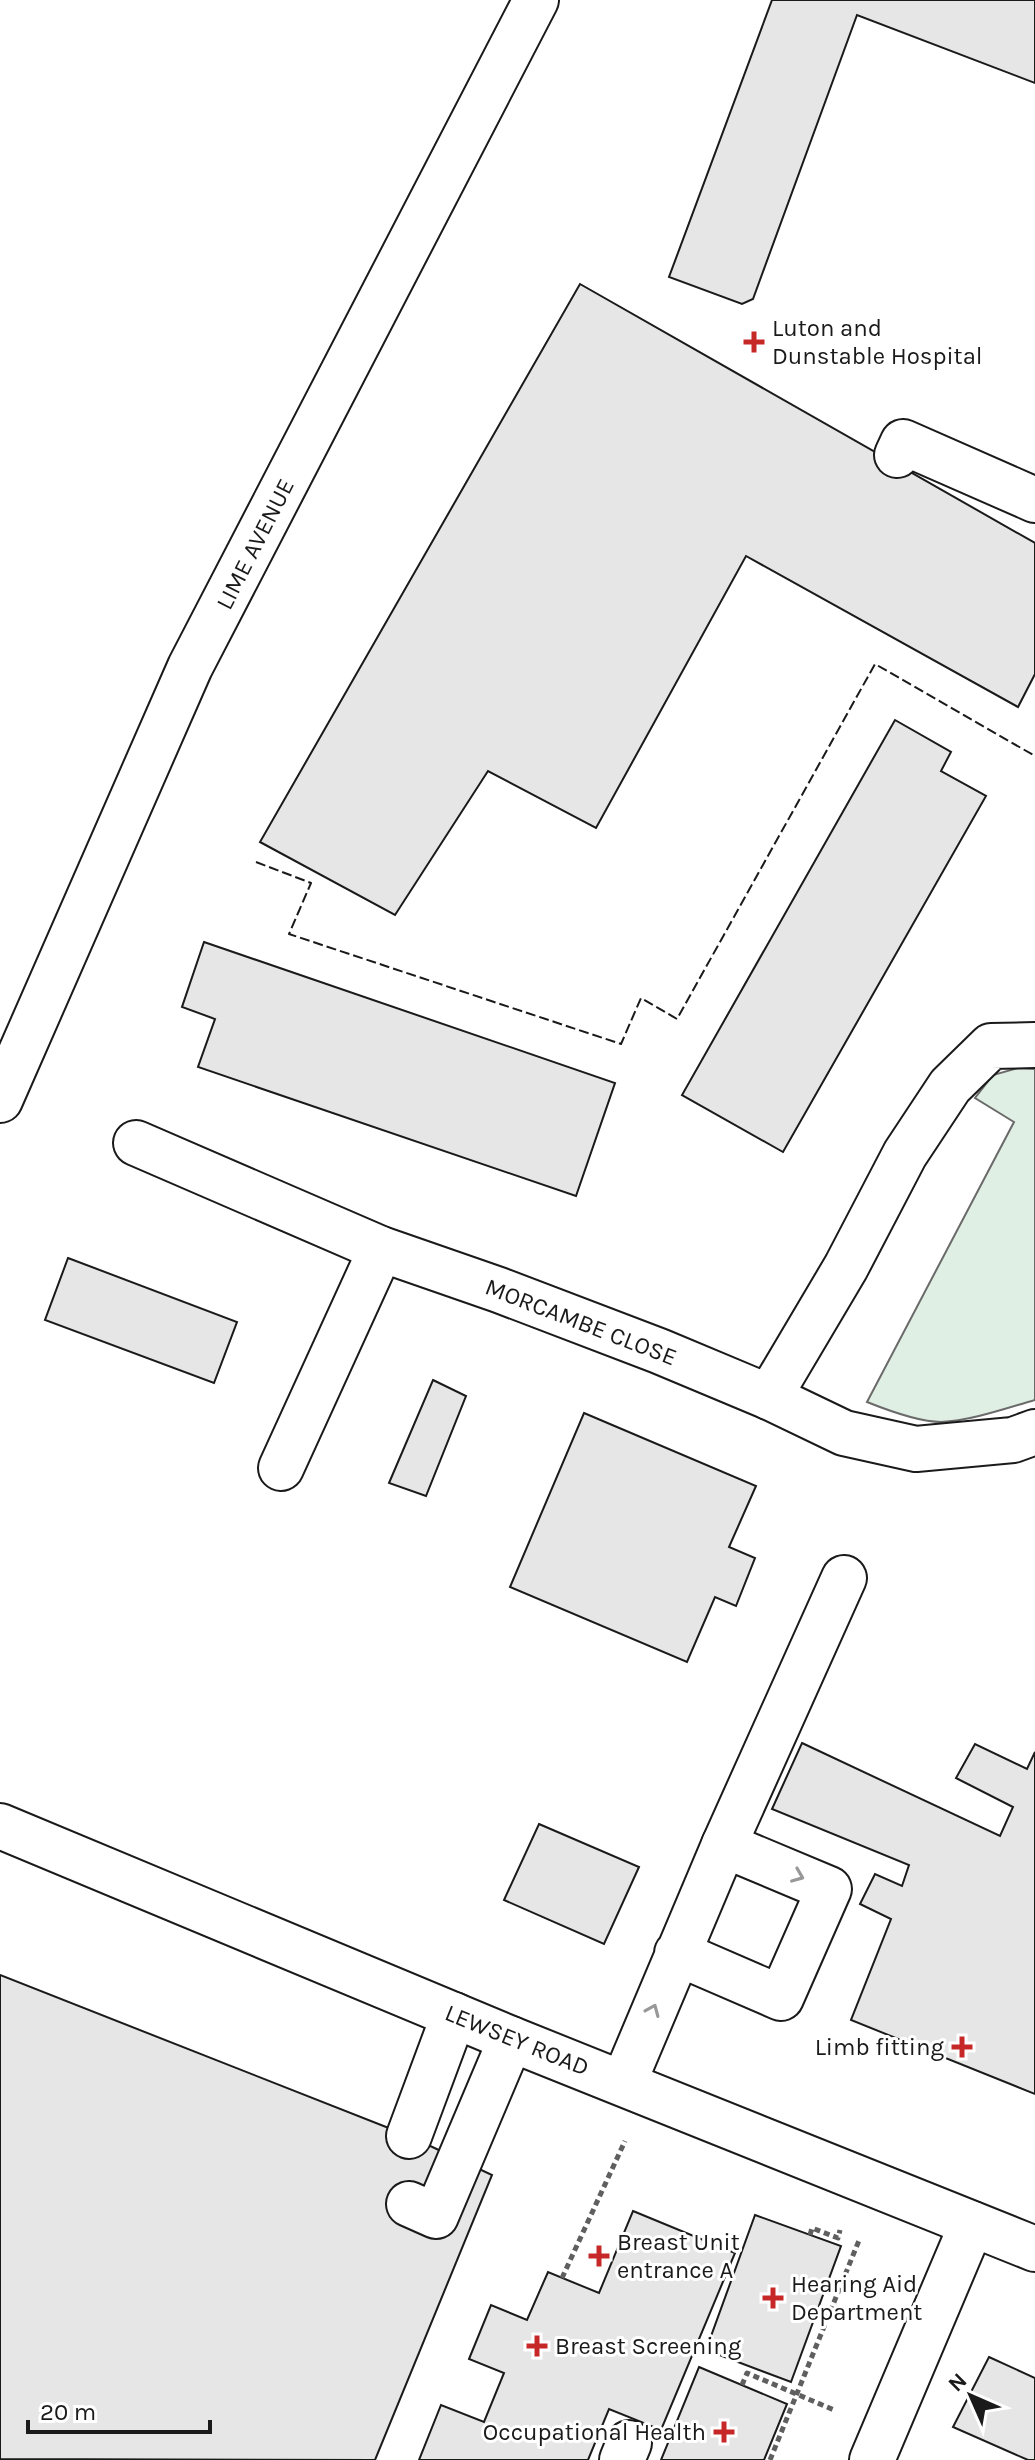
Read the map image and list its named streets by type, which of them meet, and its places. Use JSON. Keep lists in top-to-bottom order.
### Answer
{
  "streets": {
    "street": ["LIME AVENUE", "MORCAMBE CLOSE", "LEWSEY ROAD"]
  },
  "places": {
    "health": [
      "Luton and Dunstable Hospital",
      "Limb fitting",
      "Breast Unit entrance A",
      "Hearing Aid Department",
      "Breast Screening",
      "Occupational Health"
    ]
  },
  "scale_bar": "20 m",
  "north": "top left"
}
